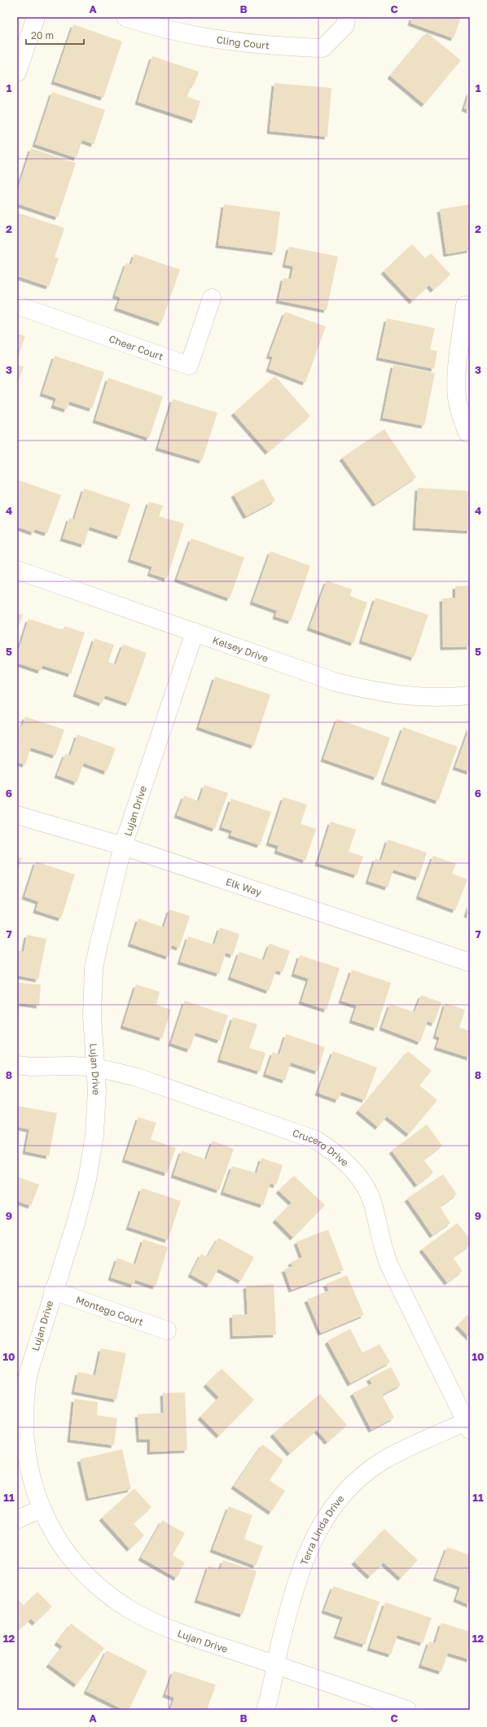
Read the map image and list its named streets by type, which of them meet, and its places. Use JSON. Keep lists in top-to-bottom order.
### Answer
{
  "streets": {
    "street": [
      "Cling Court",
      "Cheer Court",
      "Kelsey Drive",
      "Lujan Drive",
      "Elk Way",
      "Crucero Drive",
      "Montego Court",
      "Terra Linda Drive"
    ]
  },
  "crossings": [
    ["Kelsey Drive", "Lujan Drive"],
    ["Lujan Drive", "Elk Way"],
    ["Lujan Drive", "Crucero Drive"],
    ["Lujan Drive", "Montego Court"],
    ["Lujan Drive", "Terra Linda Drive"],
    ["Crucero Drive", "Terra Linda Drive"]
  ],
  "scale_bar": "20 m",
  "grid": {
    "columns": ["A", "B", "C"],
    "rows": [
      "1",
      "2",
      "3",
      "4",
      "5",
      "6",
      "7",
      "8",
      "9",
      "10",
      "11",
      "12"
    ]
  }
}
